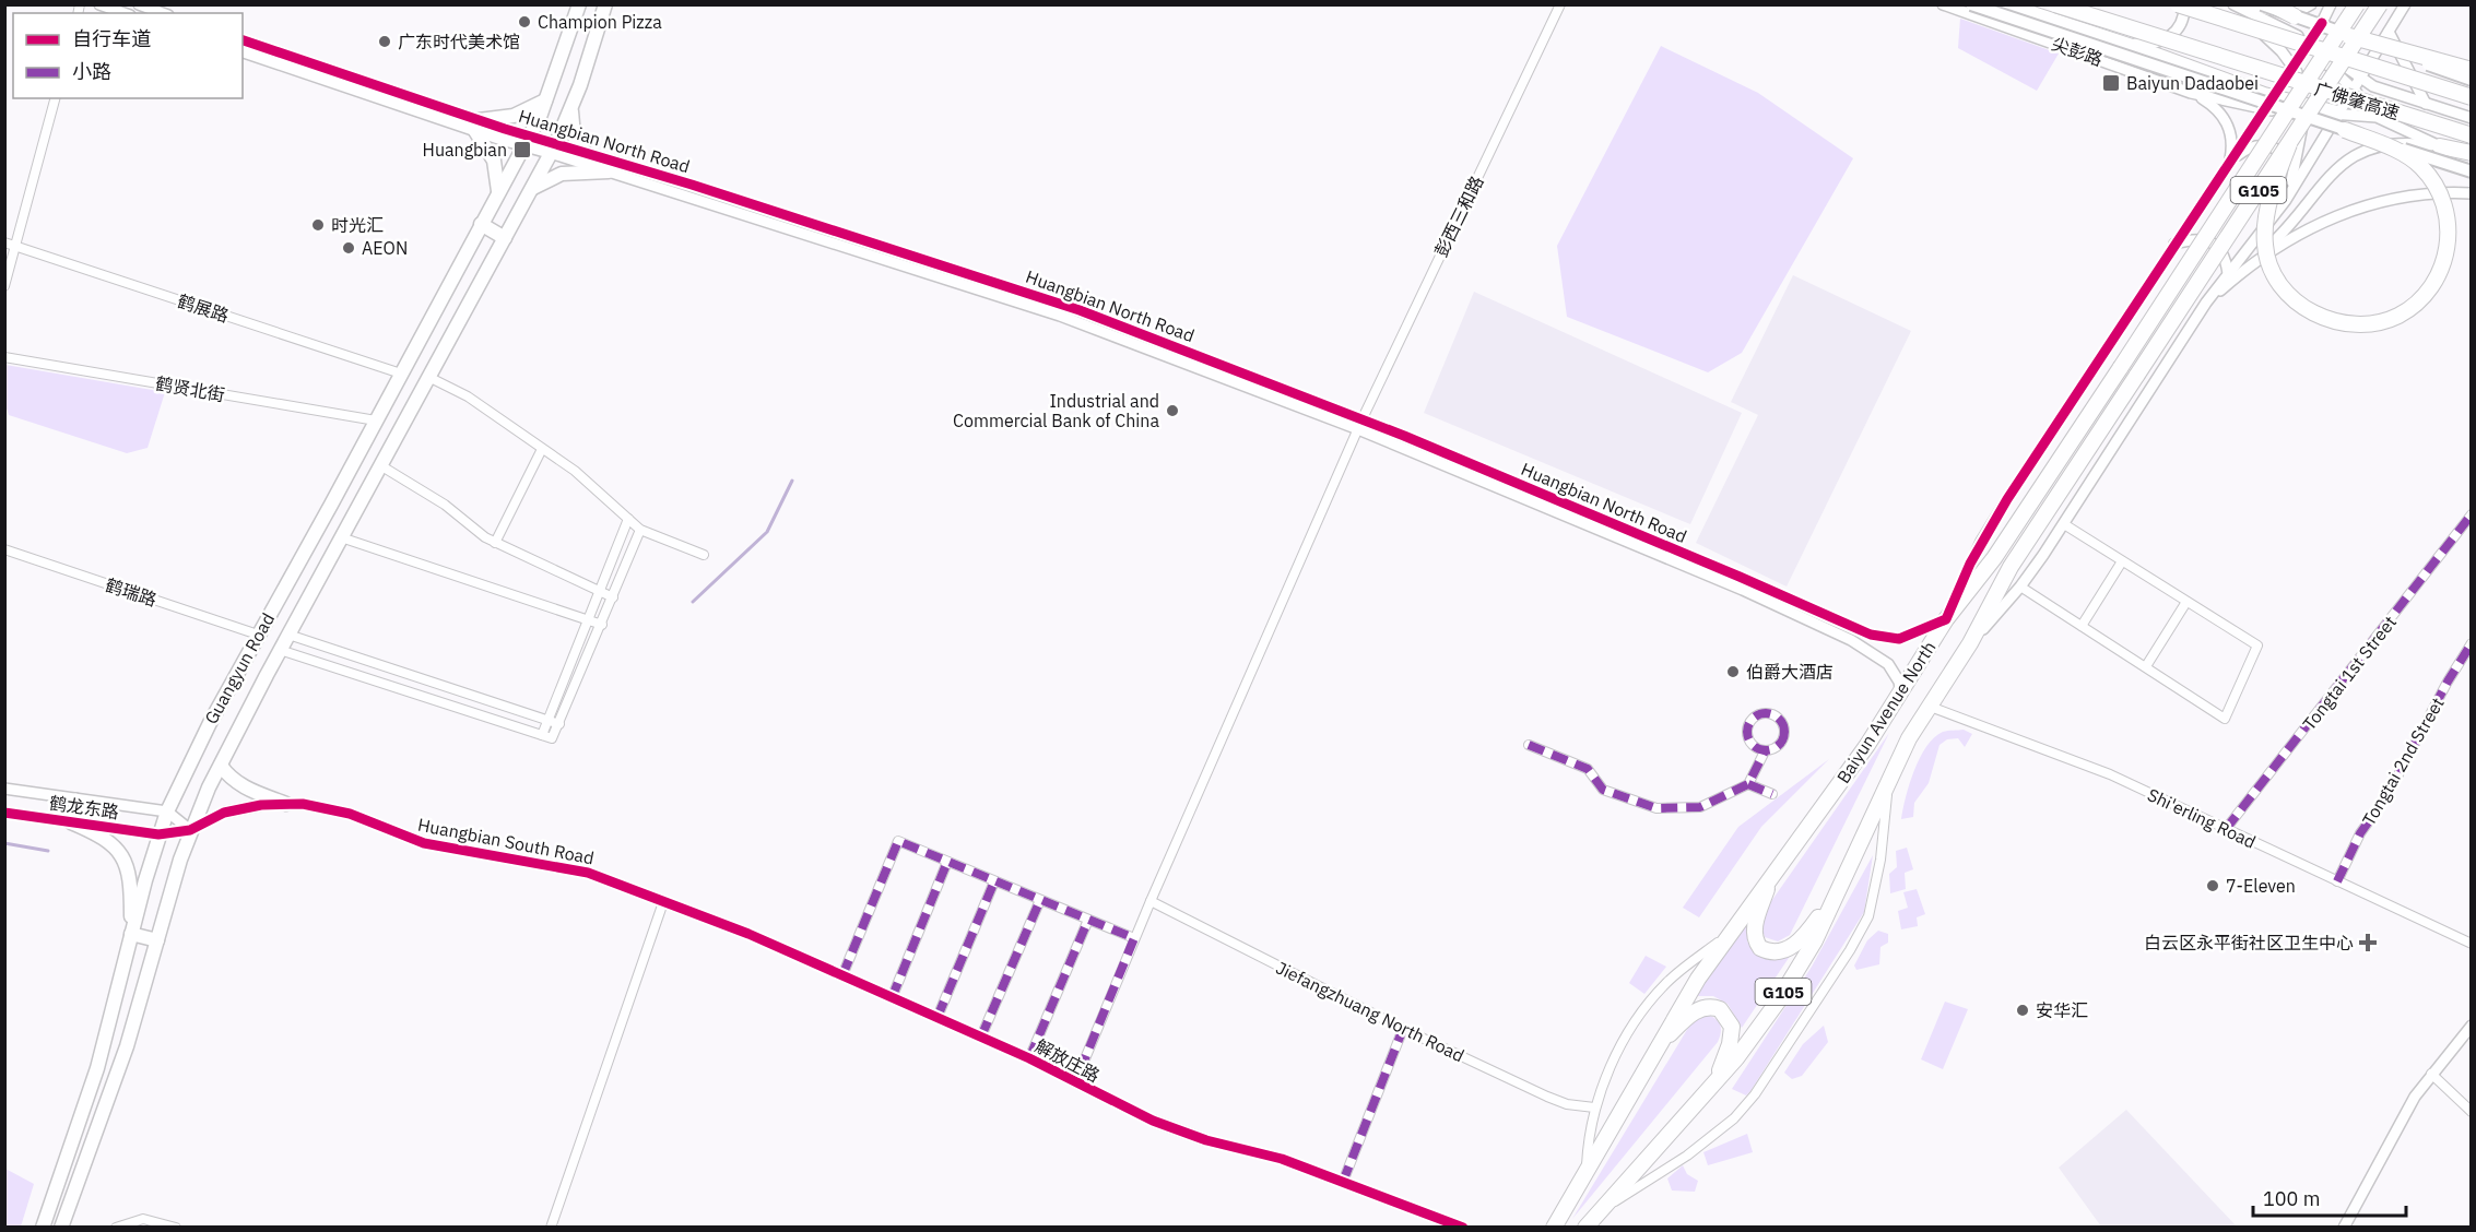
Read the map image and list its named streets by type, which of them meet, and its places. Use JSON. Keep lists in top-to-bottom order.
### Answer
{
  "streets": {
    "highway": ["广佛肇高速", "G105", "Baiyun Avenue North"],
    "main road": ["Guangyun Road"],
    "street": [
      "尖彭路",
      "Huangbian North Road",
      "彭西三和路",
      "鹤展路",
      "鹤贤北街",
      "鹤瑞路",
      "Tongtai 1st Street",
      "Tongtai 2nd Street",
      "鹤龙东路",
      "Shi'erling Road",
      "Huangbian South Road",
      "Jiefangzhuang North Road",
      "解放庄路"
    ]
  },
  "crossings": [
    ["Huangbian North Road", "彭西三和路"],
    ["Huangbian North Road", "Guangyun Road"],
    ["Huangbian North Road", "Baiyun Avenue North"],
    ["彭西三和路", "Jiefangzhuang North Road"],
    ["彭西三和路", "解放庄路"],
    ["鹤展路", "Guangyun Road"],
    ["鹤贤北街", "Guangyun Road"],
    ["鹤瑞路", "Guangyun Road"],
    ["Guangyun Road", "鹤龙东路"],
    ["Guangyun Road", "Huangbian South Road"],
    ["Tongtai 1st Street", "Shi'erling Road"],
    ["Baiyun Avenue North", "Shi'erling Road"],
    ["Tongtai 2nd Street", "Shi'erling Road"],
    ["鹤龙东路", "Huangbian South Road"],
    ["Huangbian South Road", "解放庄路"]
  ],
  "places": {
    "other": [
      "Champion Pizza",
      "广东时代美术馆",
      "时光汇",
      "AEON",
      "Industrial and Commercial Bank of China",
      "伯爵大酒店",
      "7-Eleven",
      "安华汇"
    ],
    "transit": ["Baiyun Dadaobei", "Huangbian"],
    "health": ["白云区永平街社区卫生中心"]
  },
  "legend": ["自行车道", "小路"],
  "scale_bar": "100 m"
}
